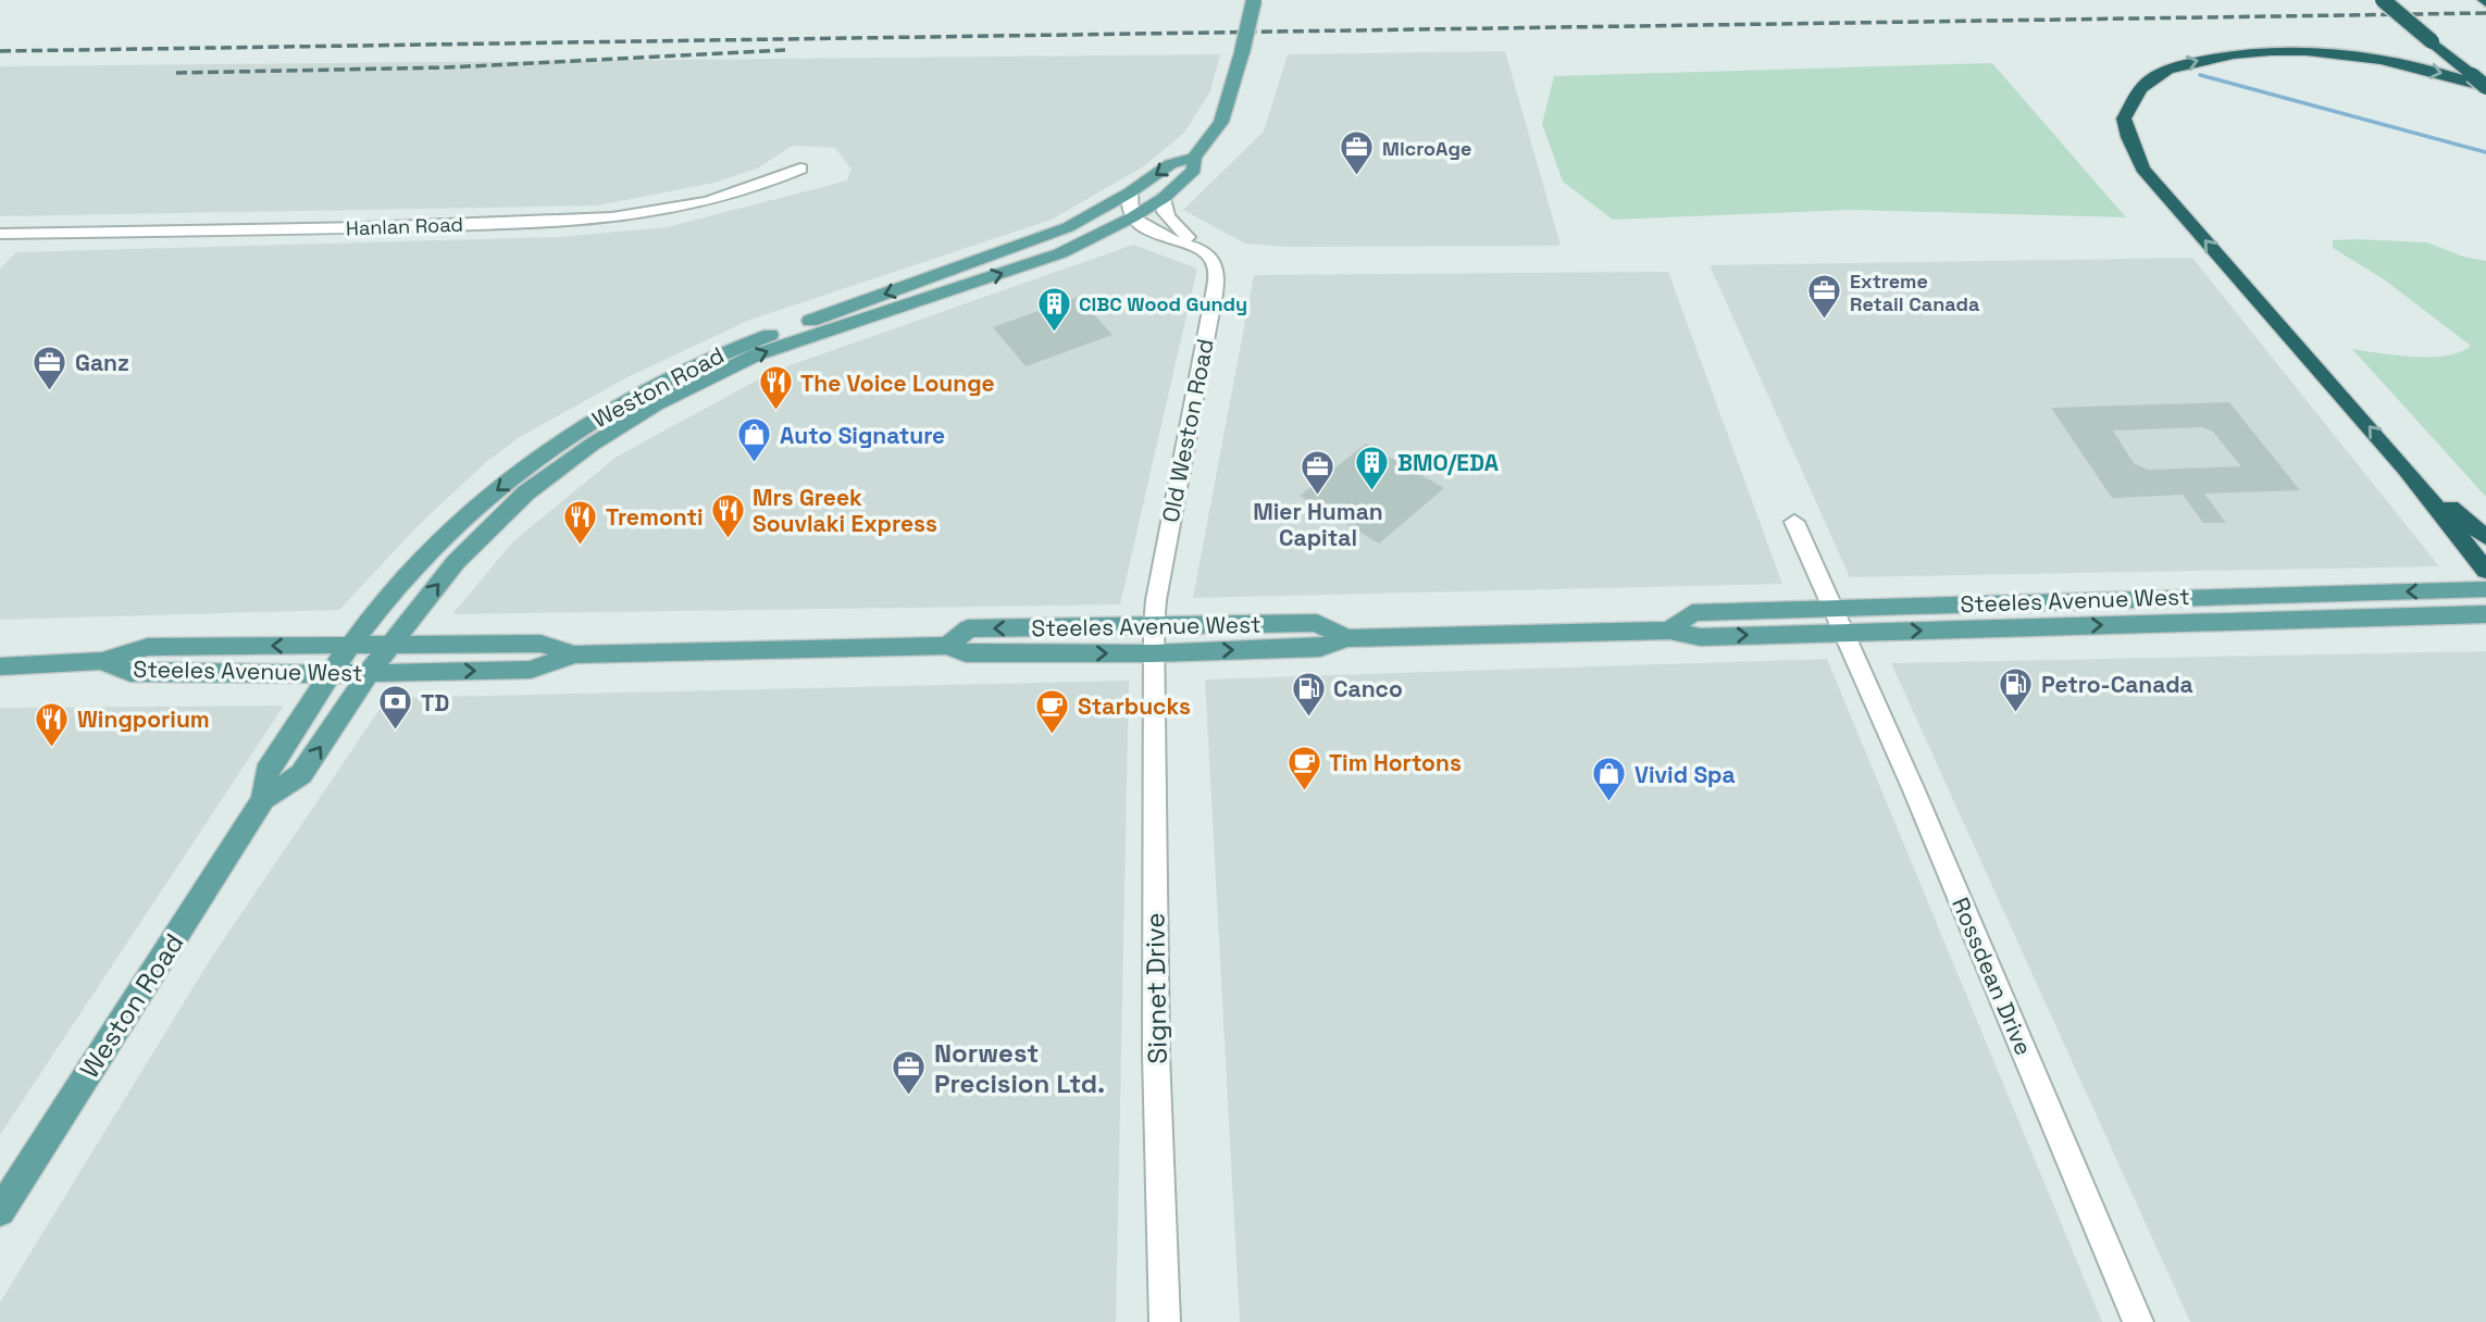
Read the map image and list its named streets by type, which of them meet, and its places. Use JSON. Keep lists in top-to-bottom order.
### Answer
{
  "streets": {
    "main road": ["Weston Road", "Steeles Avenue West"],
    "street": [
      "Hanlan Road",
      "Old Weston Road",
      "Rossdean Drive",
      "Signet Drive"
    ]
  },
  "crossings": [
    ["Weston Road", "Old Weston Road"],
    ["Weston Road", "Steeles Avenue West"],
    ["Old Weston Road", "Steeles Avenue West"],
    ["Old Weston Road", "Signet Drive"],
    ["Steeles Avenue West", "Rossdean Drive"],
    ["Steeles Avenue West", "Signet Drive"]
  ],
  "places": {
    "office": [
      "MicroAge",
      "Extreme Retail Canada",
      "Ganz",
      "Mier Human Capital",
      "Norwest Precision Ltd."
    ],
    "building": ["CIBC Wood Gundy", "BMO/EDA"],
    "restaurant": [
      "The Voice Lounge",
      "Mrs Greek Souvlaki Express",
      "Tremonti",
      "Wingporium"
    ],
    "shop": ["Auto Signature", "Vivid Spa"],
    "fuel station": ["Petro-Canada", "Canco"],
    "bank": ["TD"],
    "cafe": ["Starbucks", "Tim Hortons"]
  }
}
